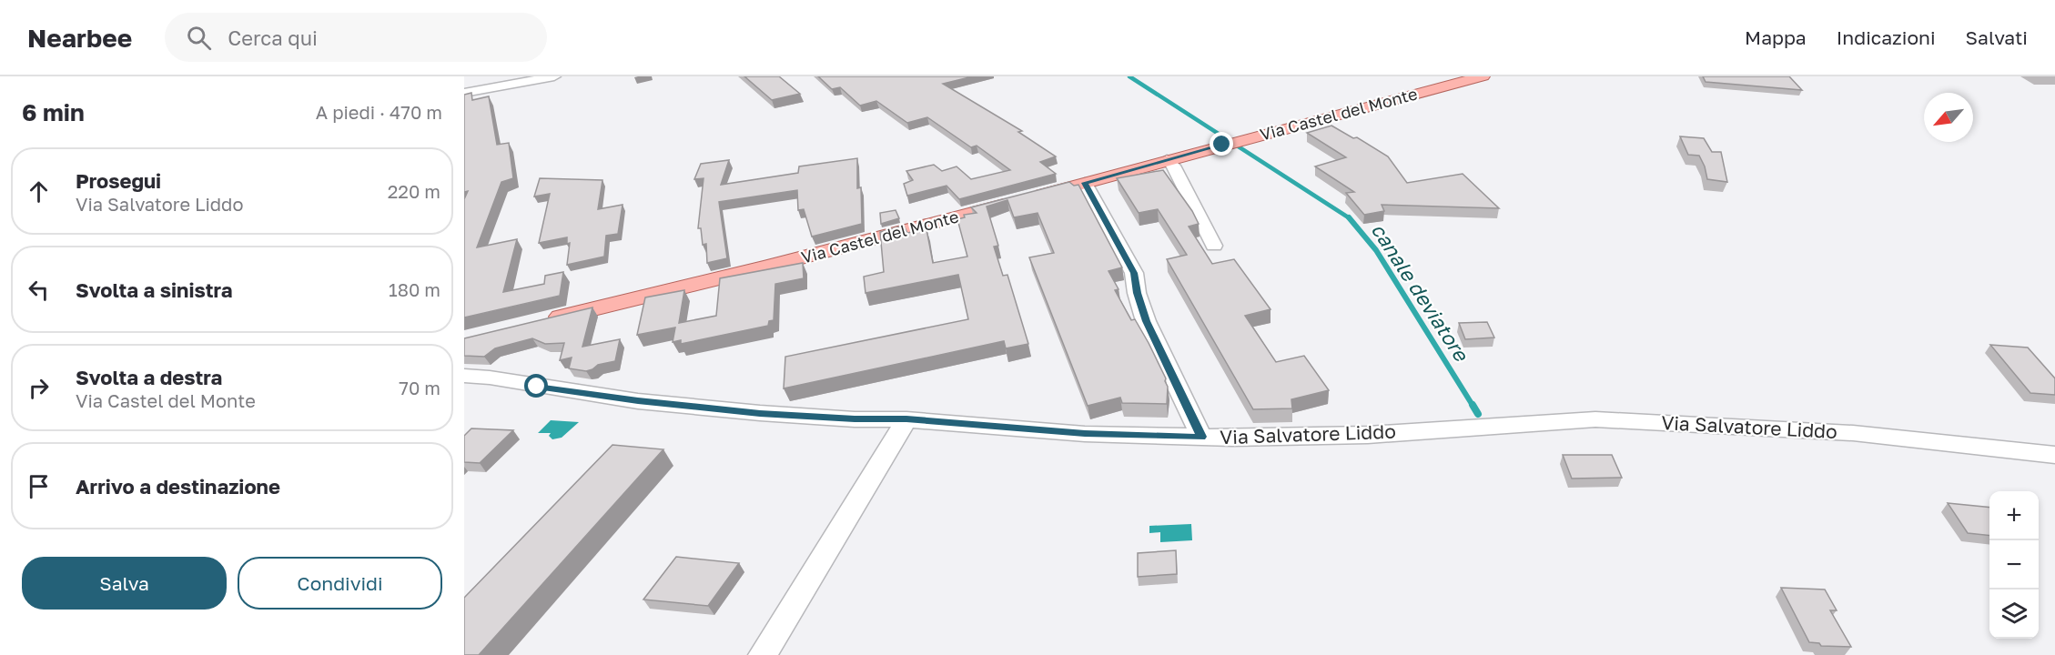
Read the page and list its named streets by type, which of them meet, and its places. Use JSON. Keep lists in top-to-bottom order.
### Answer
{
  "streets": {
    "main road": ["Via Castel del Monte"],
    "street": ["Via Salvatore Liddo"]
  },
  "water": ["canale deviatore"],
  "north": "bottom left",
  "page": {
    "header": "Nearbee",
    "search": "Cerca qui",
    "nav": ["Mappa", "Indicazioni", "Salvati"],
    "heading": ["6 min", "A piedi · 470 m"],
    "list": [
      ["Prosegui", "Via Salvatore Liddo", "220 m"],
      ["Svolta a sinistra", "180 m"],
      ["Svolta a destra", "Via Castel del Monte", "70 m"],
      "Arrivo a destinazione"
    ],
    "map_buttons": ["+", "−"],
    "buttons": ["Salva", "Condividi"]
  }
}
